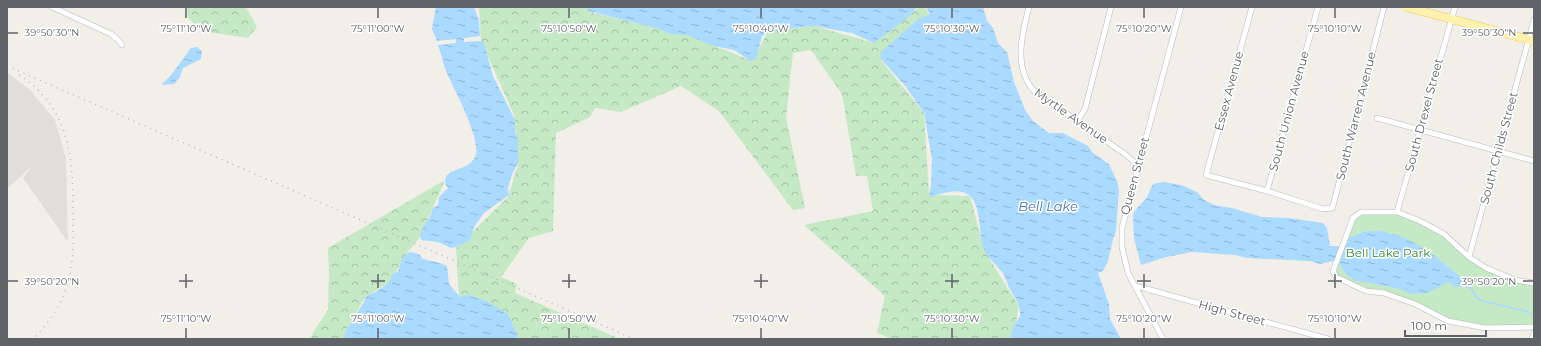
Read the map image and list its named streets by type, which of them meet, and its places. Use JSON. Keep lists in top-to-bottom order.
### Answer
{
  "streets": {
    "street": [
      "Essex Avenue",
      "South Union Avenue",
      "South Drexel Street",
      "Myrtle Avenue",
      "South Warren Avenue",
      "South Childs Street",
      "Queen Street",
      "High Street"
    ]
  },
  "crossings": [
    ["Essex Avenue", "South Union Avenue"],
    ["Essex Avenue", "South Warren Avenue"],
    ["South Union Avenue", "South Warren Avenue"],
    ["Myrtle Avenue", "Queen Street"],
    ["Queen Street", "High Street"]
  ],
  "water": ["Bell Lake"],
  "parks": ["Bell Lake Park"],
  "scale_bar": "100 m",
  "coordinates": [
    "75°11'10\"W",
    "75°11'00\"W",
    "75°10'50\"W",
    "75°10'40\"W",
    "75°10'30\"W",
    "75°10'20\"W",
    "75°10'10\"W",
    "39°50'30\"N",
    "39°50'20\"N"
  ]
}
